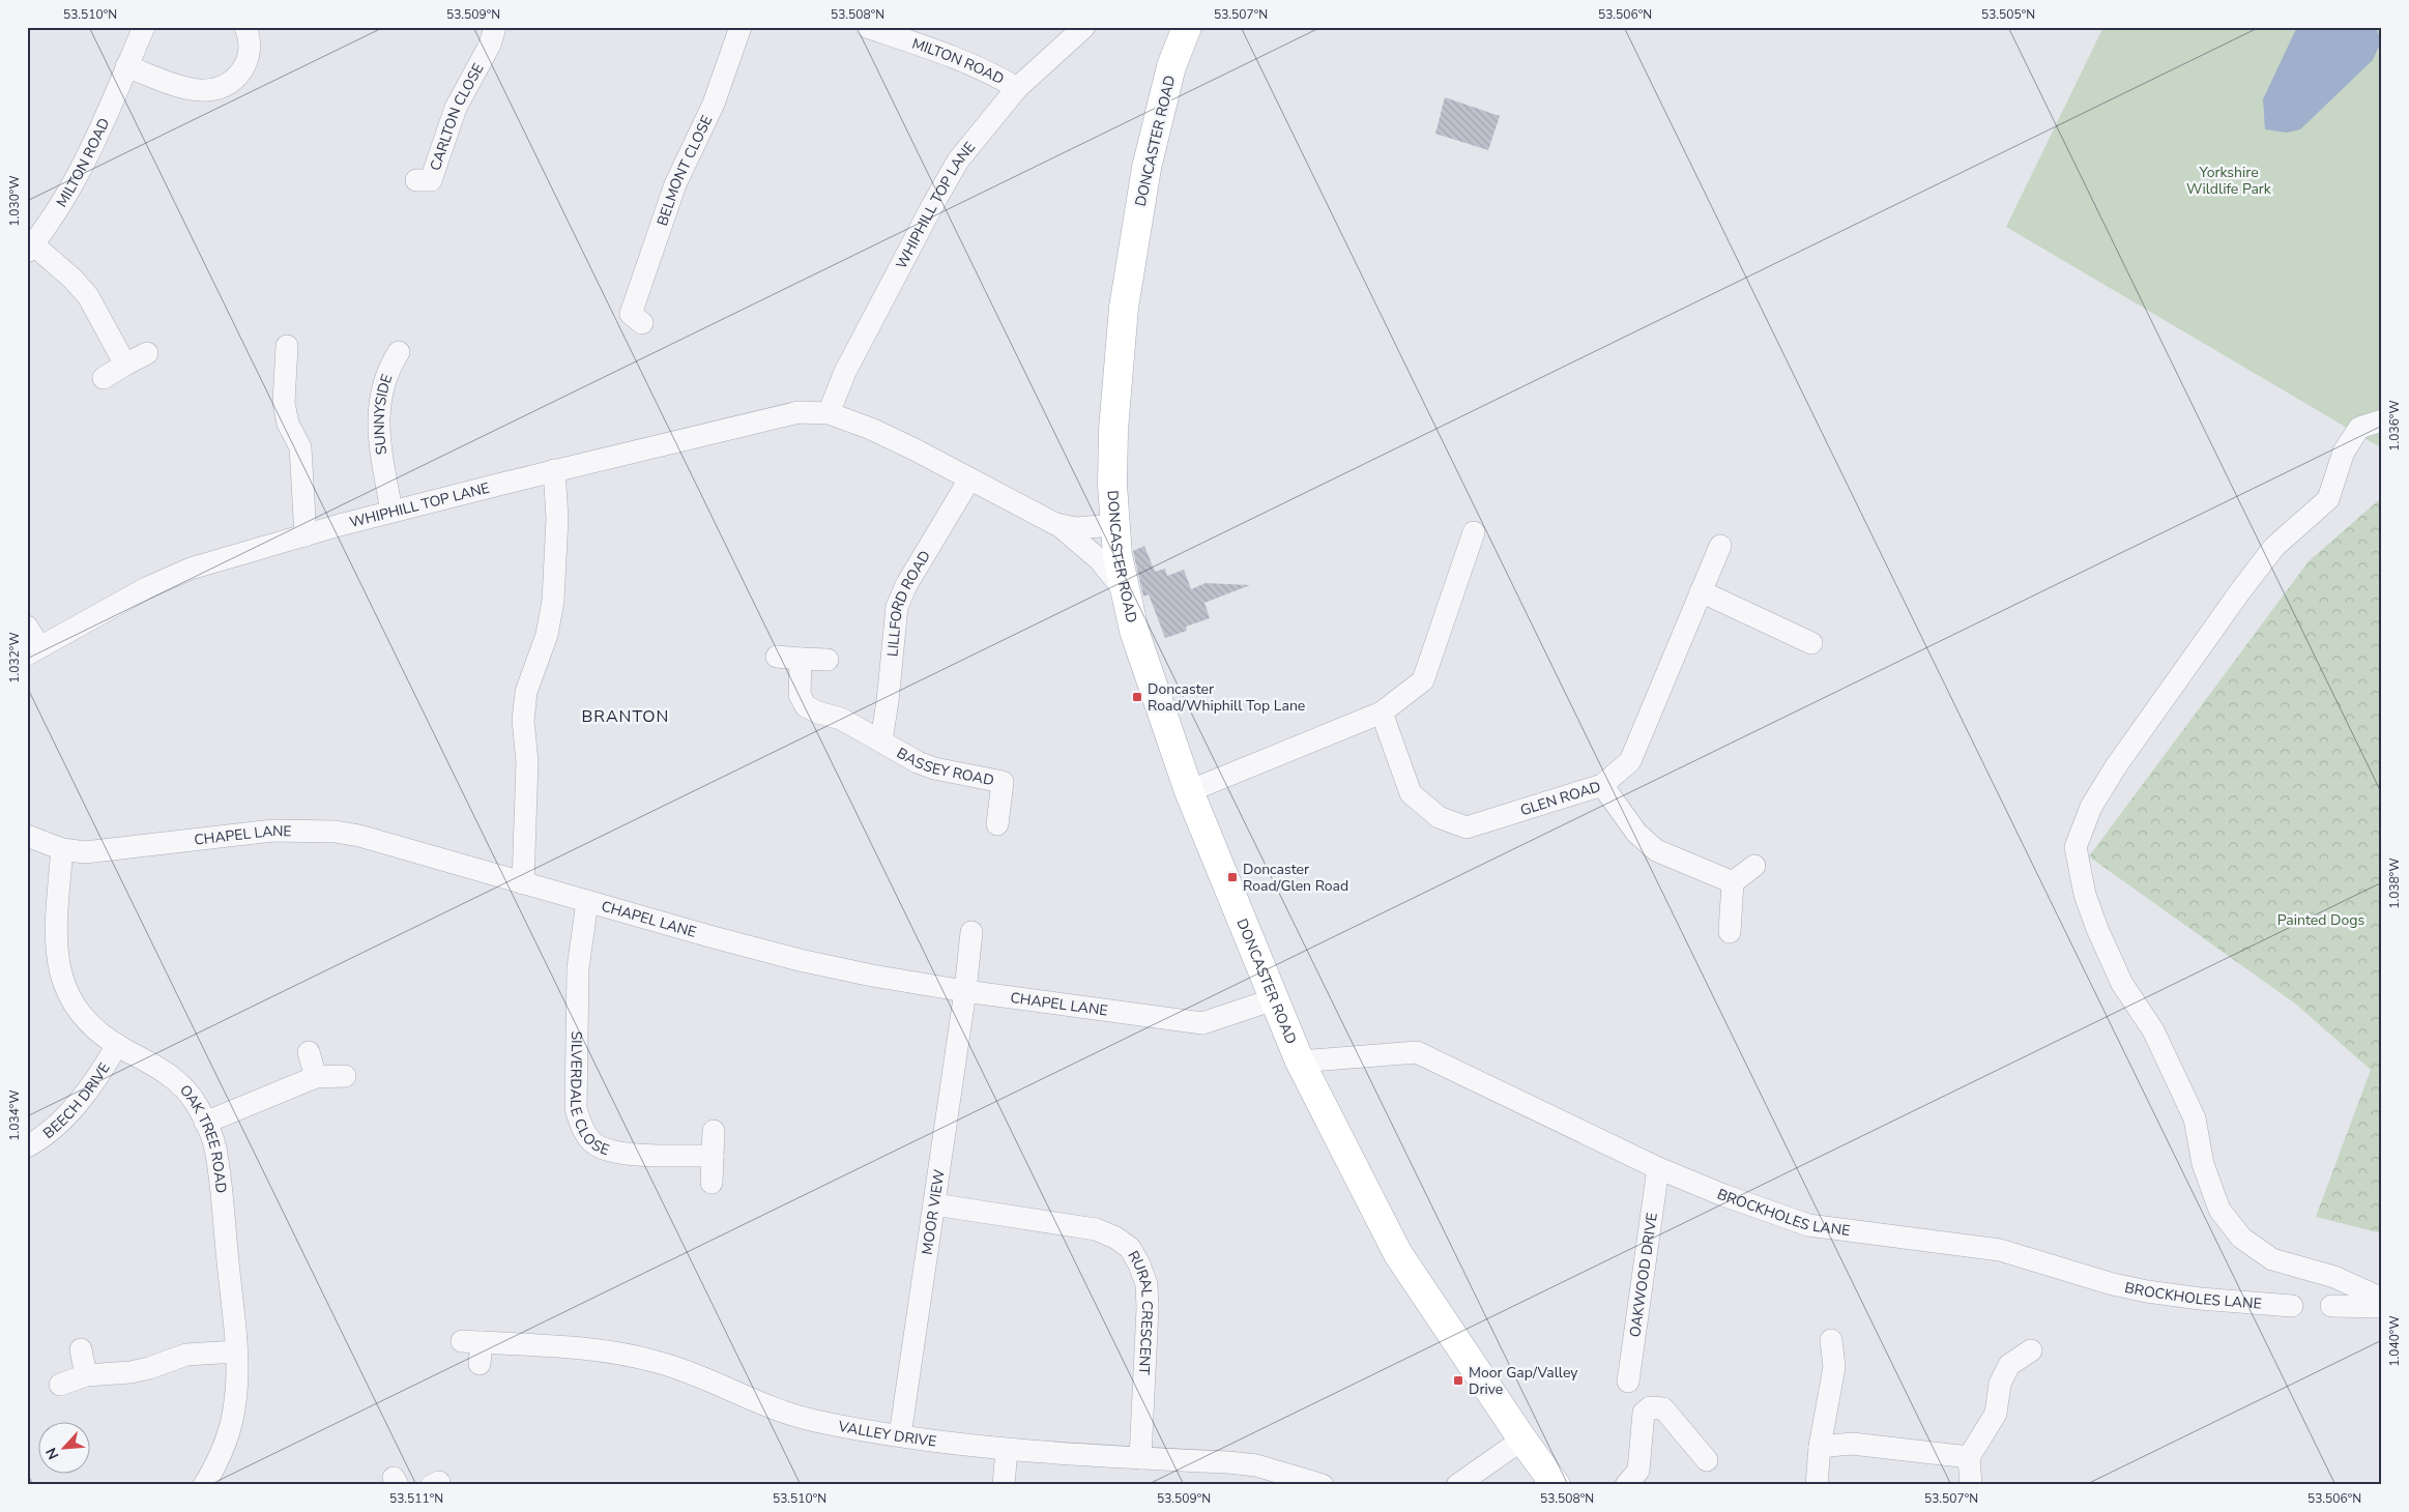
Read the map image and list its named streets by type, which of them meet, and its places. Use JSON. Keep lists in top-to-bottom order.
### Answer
{
  "streets": {
    "main road": ["DONCASTER ROAD"],
    "street": [
      "MILTON ROAD",
      "CARLTON CLOSE",
      "BELMONT CLOSE",
      "WHIPHILL TOP LANE",
      "SUNNYSIDE",
      "LILLFORD ROAD",
      "BASSEY ROAD",
      "GLEN ROAD",
      "CHAPEL LANE",
      "SILVERDALE CLOSE",
      "BEECH DRIVE",
      "OAK TREE ROAD",
      "BROCKHOLES LANE",
      "MOOR VIEW",
      "OAKWOOD DRIVE",
      "RURAL CRESCENT",
      "VALLEY DRIVE"
    ]
  },
  "crossings": [
    ["MILTON ROAD", "WHIPHILL TOP LANE"],
    ["DONCASTER ROAD", "WHIPHILL TOP LANE"],
    ["DONCASTER ROAD", "CHAPEL LANE"],
    ["DONCASTER ROAD", "BROCKHOLES LANE"],
    ["WHIPHILL TOP LANE", "SUNNYSIDE"],
    ["WHIPHILL TOP LANE", "LILLFORD ROAD"],
    ["LILLFORD ROAD", "BASSEY ROAD"],
    ["CHAPEL LANE", "SILVERDALE CLOSE"],
    ["CHAPEL LANE", "OAK TREE ROAD"],
    ["CHAPEL LANE", "MOOR VIEW"],
    ["BEECH DRIVE", "OAK TREE ROAD"],
    ["BROCKHOLES LANE", "OAKWOOD DRIVE"],
    ["MOOR VIEW", "RURAL CRESCENT"],
    ["MOOR VIEW", "VALLEY DRIVE"],
    ["RURAL CRESCENT", "VALLEY DRIVE"]
  ],
  "districts": ["BRANTON"],
  "parks": ["Yorkshire Wildlife Park", "Painted Dogs"],
  "places": {
    "transit": ["Doncaster Road/Whiphill Top Lane", "Doncaster Road/Glen Road", "Moor Gap/Valley Drive"]
  },
  "north": "bottom left",
  "coordinates": [
    "53.510°N",
    "53.509°N",
    "53.508°N",
    "53.507°N",
    "53.506°N",
    "53.505°N",
    "1.030°W",
    "1.036°W",
    "1.032°W",
    "1.038°W",
    "1.034°W",
    "1.040°W",
    "53.511°N"
  ]
}
